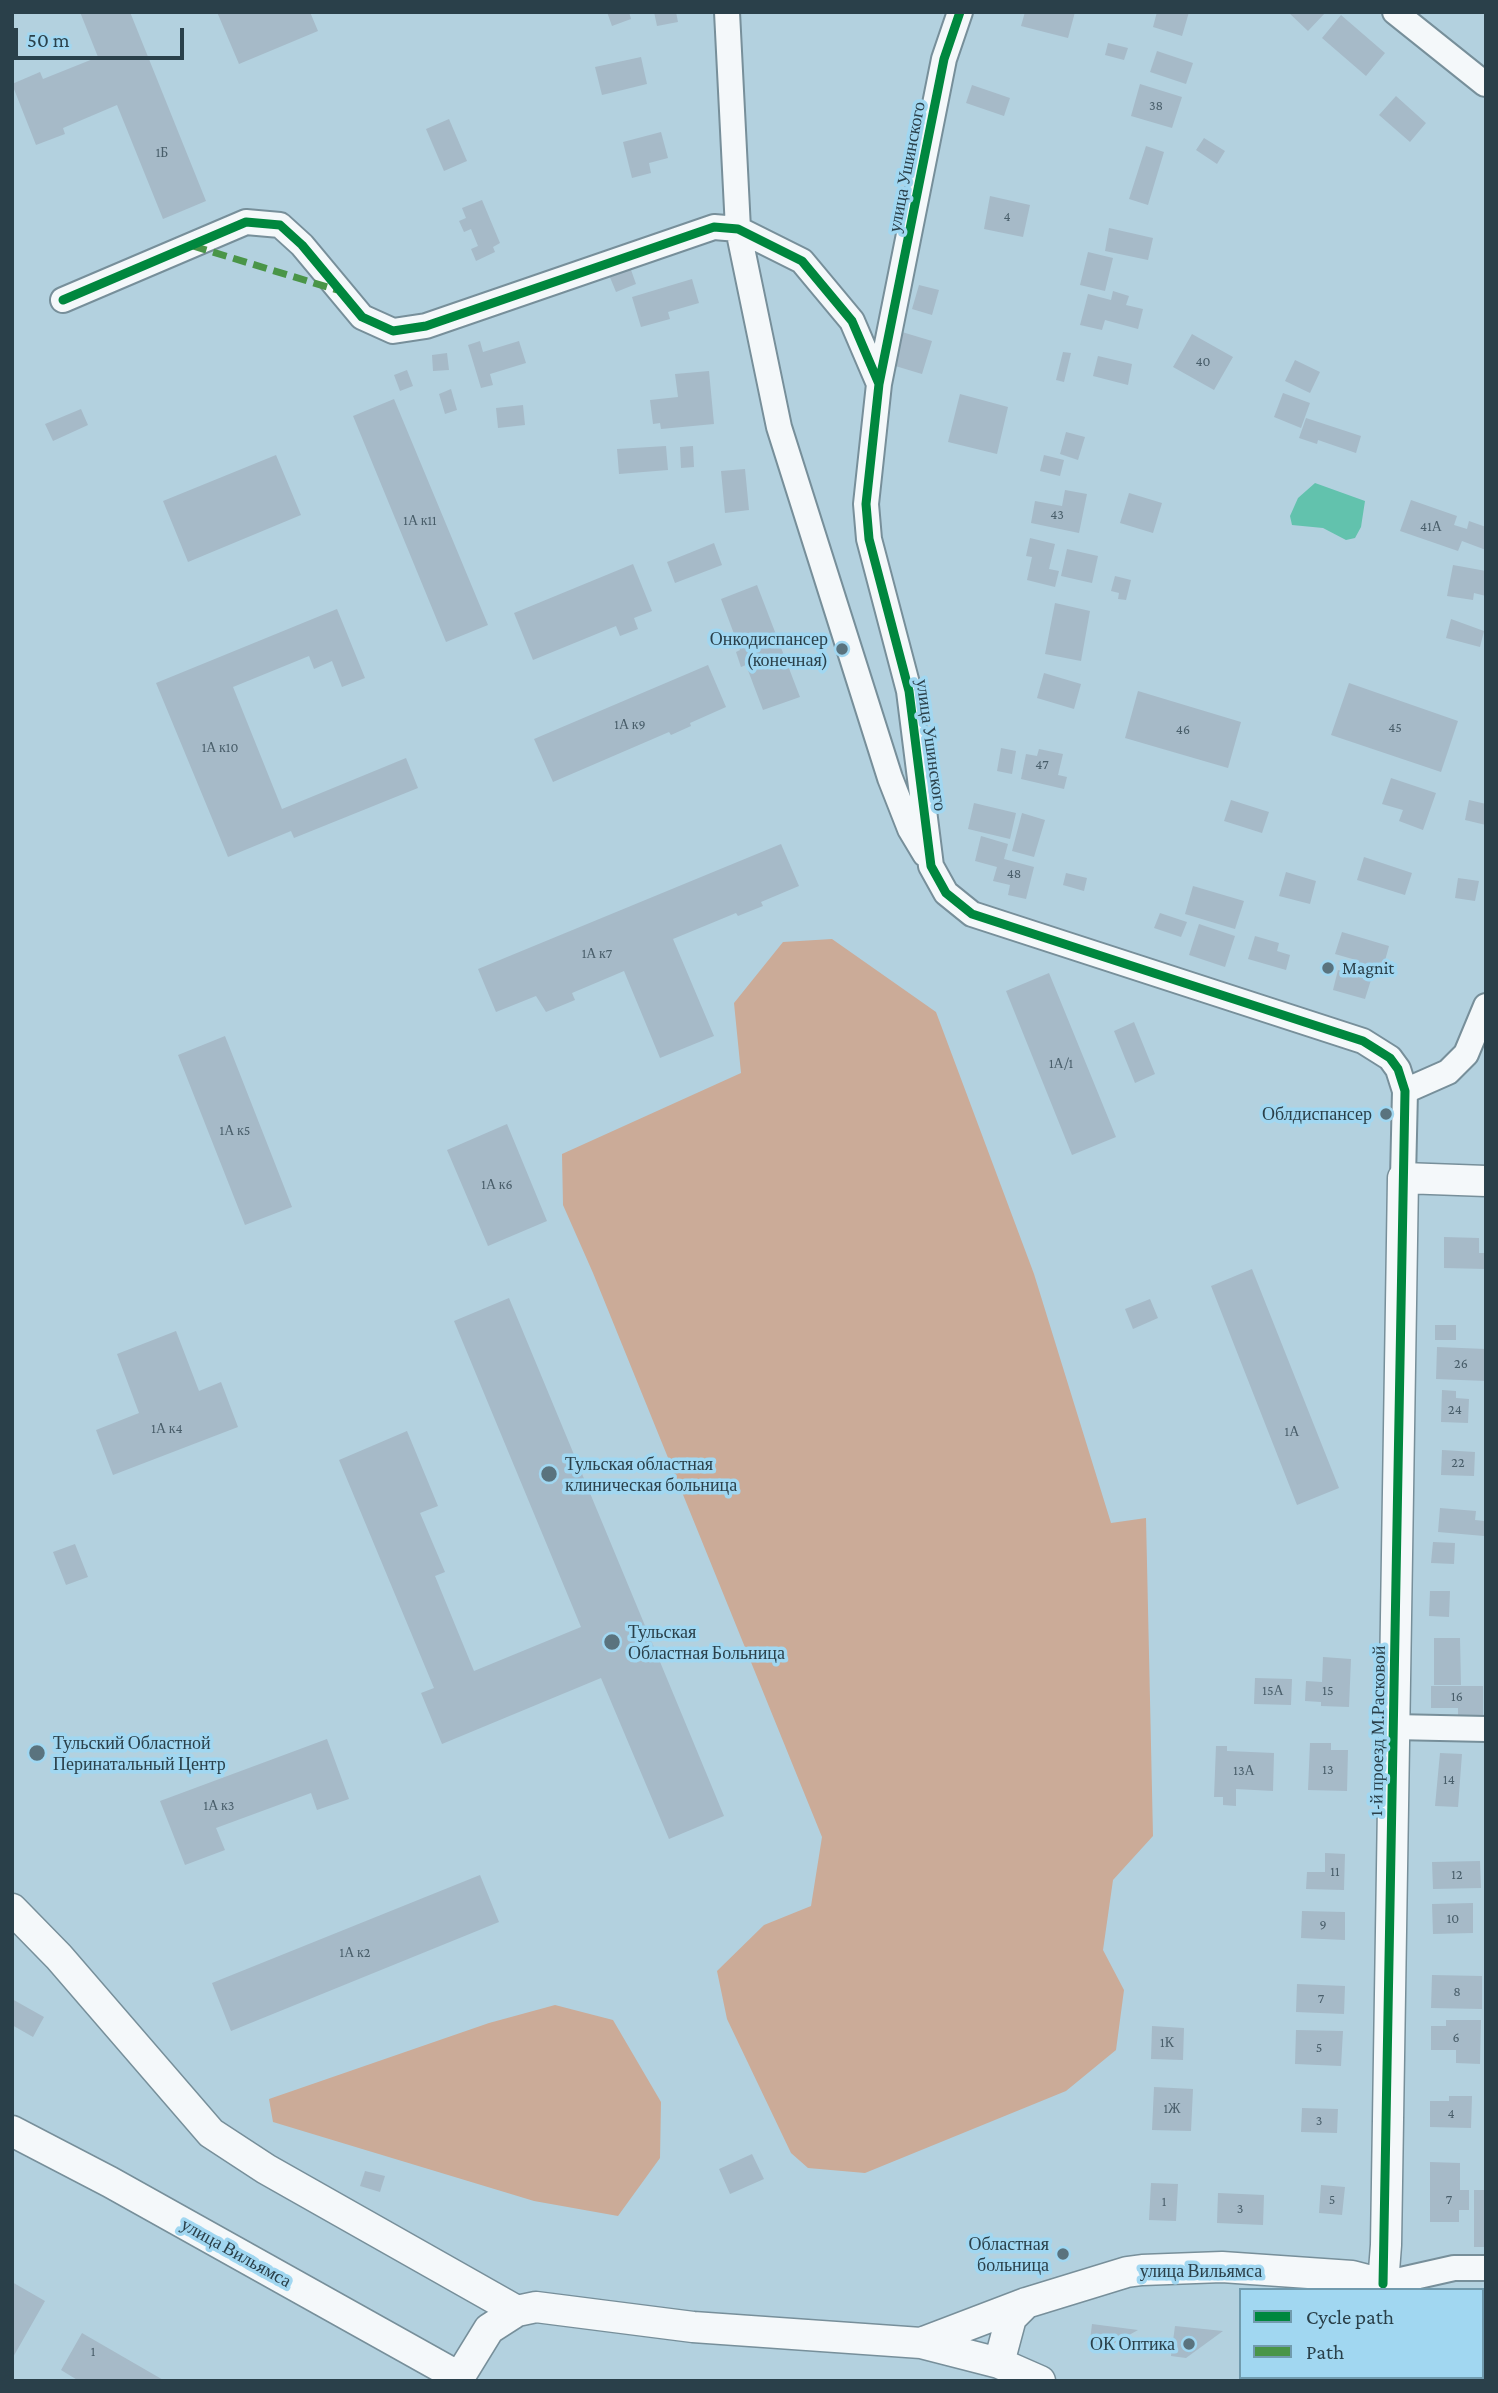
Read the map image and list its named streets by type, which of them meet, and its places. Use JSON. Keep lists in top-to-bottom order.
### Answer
{
  "streets": {
    "street": ["улица Ушинского", "1-й проезд М.Расковой", "улица Вильямса"]
  },
  "crossings": [
    ["улица Ушинского", "1-й проезд М.Расковой"],
    ["1-й проезд М.Расковой", "улица Вильямса"]
  ],
  "places": [
    "Онкодиспансер (конечная)",
    "Magnit",
    "Облдиспансер",
    "Тульская областная клиническая больница",
    "Тульская Областная Больница",
    "Тульский Областной Перинатальный Центр",
    "Областная больница",
    "ОК Оптика"
  ],
  "house_numbers": [
    "38",
    "1Б",
    "4",
    "40",
    "43",
    "1А к11",
    "41А",
    "1А к9",
    "45",
    "46",
    "1А к10",
    "47",
    "48",
    "1А к7",
    "1А/1",
    "1А к5",
    "1А к6",
    "26",
    "24",
    "1А к4",
    "1А",
    "22",
    "15А",
    "15",
    "16",
    "13",
    "13А",
    "14",
    "1А к3",
    "11",
    "12",
    "10",
    "9",
    "1А к2",
    "8",
    "7",
    "6",
    "1К",
    "5",
    "1Ж",
    "4",
    "3",
    "5",
    "7",
    "1",
    "3",
    "1"
  ],
  "legend": ["Cycle path", "Path"],
  "scale_bar": "50 m"
}
